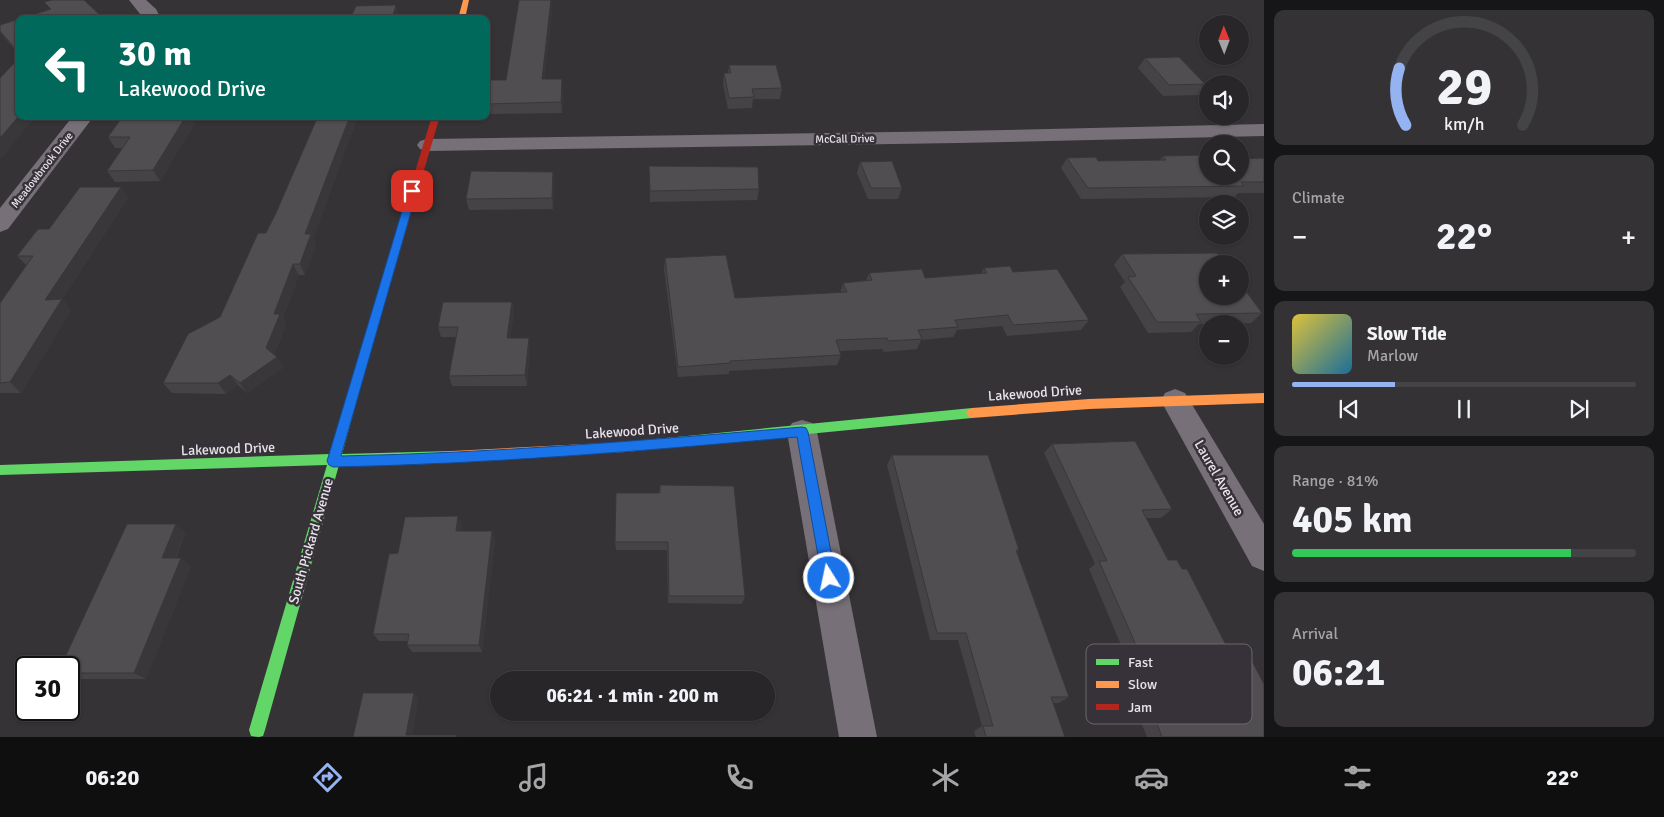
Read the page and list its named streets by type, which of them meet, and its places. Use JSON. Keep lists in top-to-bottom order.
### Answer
{
  "streets": {
    "street": [
      "McCall Drive",
      "Meadowbrook Drive",
      "Lakewood Drive",
      "Laurel Avenue",
      "South Pickard Avenue"
    ]
  },
  "crossings": [
    ["McCall Drive", "South Pickard Avenue"],
    ["Lakewood Drive", "Laurel Avenue"],
    ["Lakewood Drive", "South Pickard Avenue"]
  ],
  "legend": ["Fast", "Slow", "Jam"],
  "north": "top",
  "page": {
    "map_buttons": ["+", "−"],
    "turn": ["30 m", "Lakewood Drive"],
    "tile": [
      "Climate",
      ["Range · 81%", "405 km"],
      ["Arrival", "06:21"]
    ],
    "heat": ["−", "22°", "+"],
    "song": ["Slow Tide", "Marlow"],
    "limit": "30",
    "trip": "06:21 · 1 min · 200 m",
    "tabs": ["06:20", "22°"],
    "gauge": ["29", "km/h"]
  }
}
